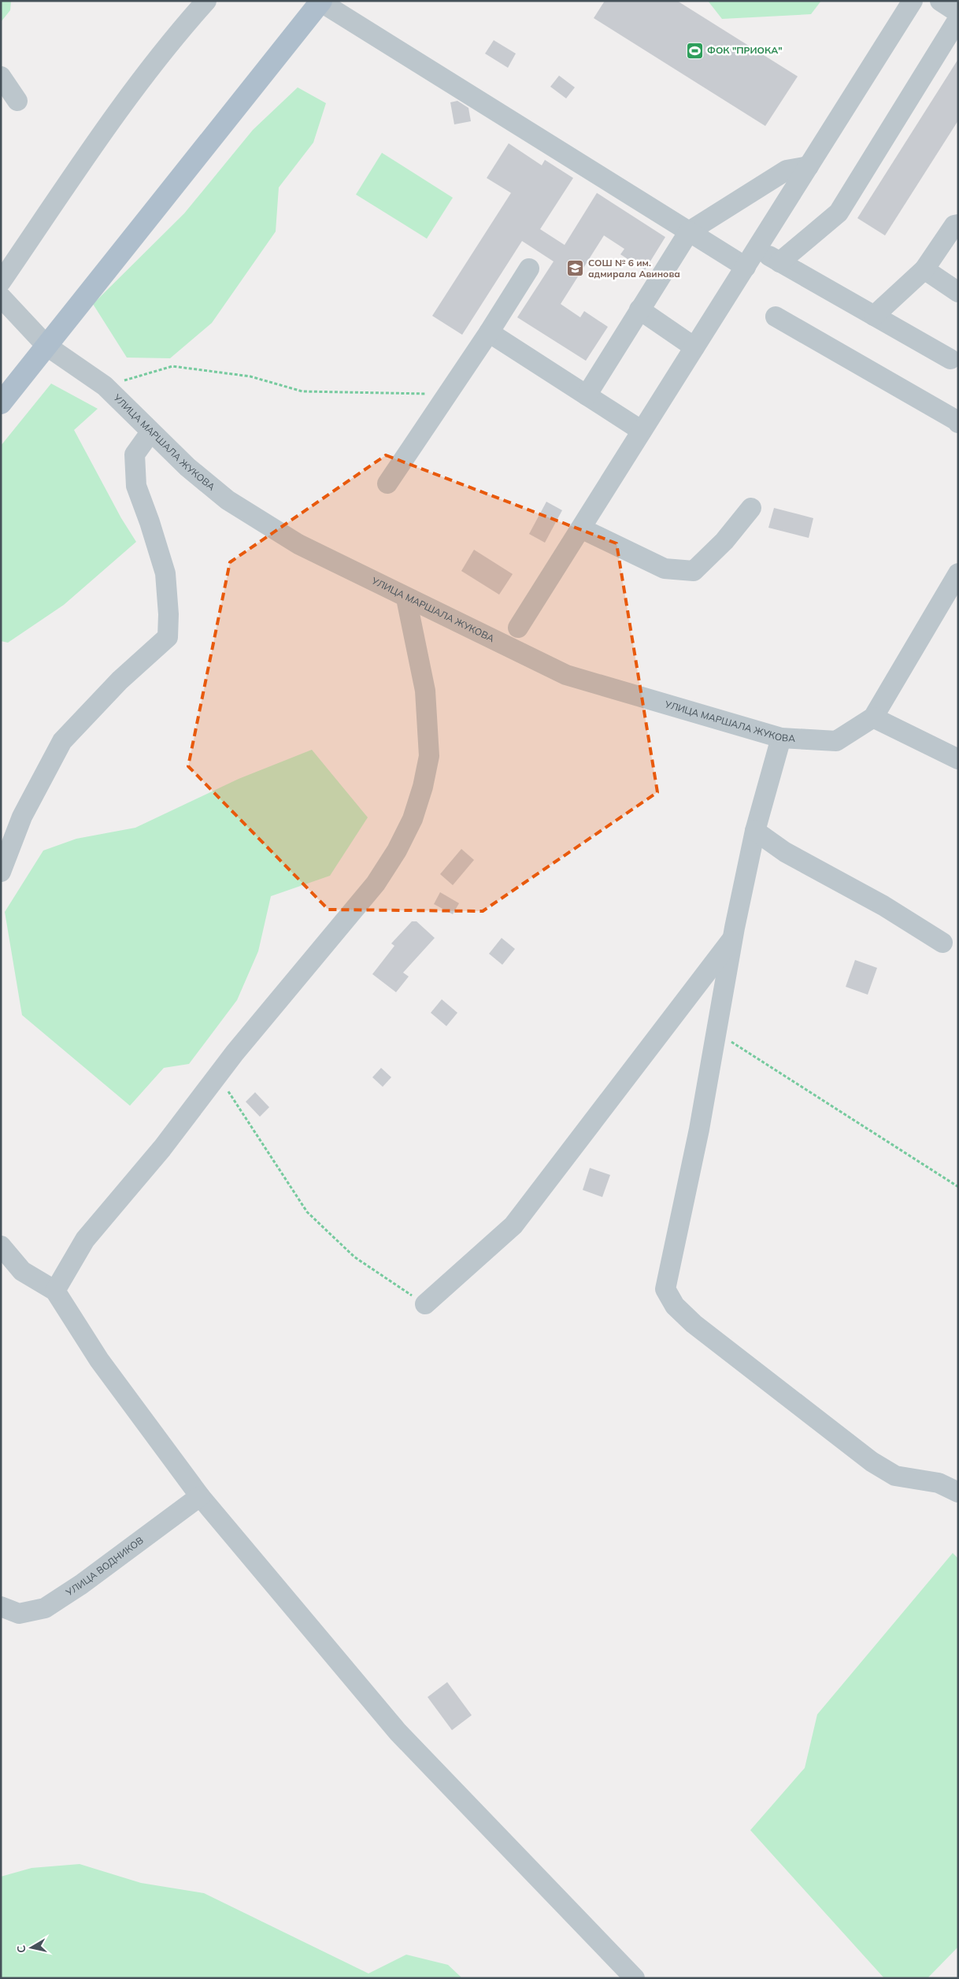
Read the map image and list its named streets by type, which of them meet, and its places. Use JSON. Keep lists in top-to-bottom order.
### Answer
{
  "streets": {
    "street": ["УЛИЦА МАРШАЛА ЖУКОВА", "УЛИЦА ВОДНИКОВ"]
  },
  "places": {
    "sports": ["ФОК \"ПРИОКА\""],
    "school or university": ["СОШ № 6 им. адмирала Авинова"]
  },
  "north": "left"
}
